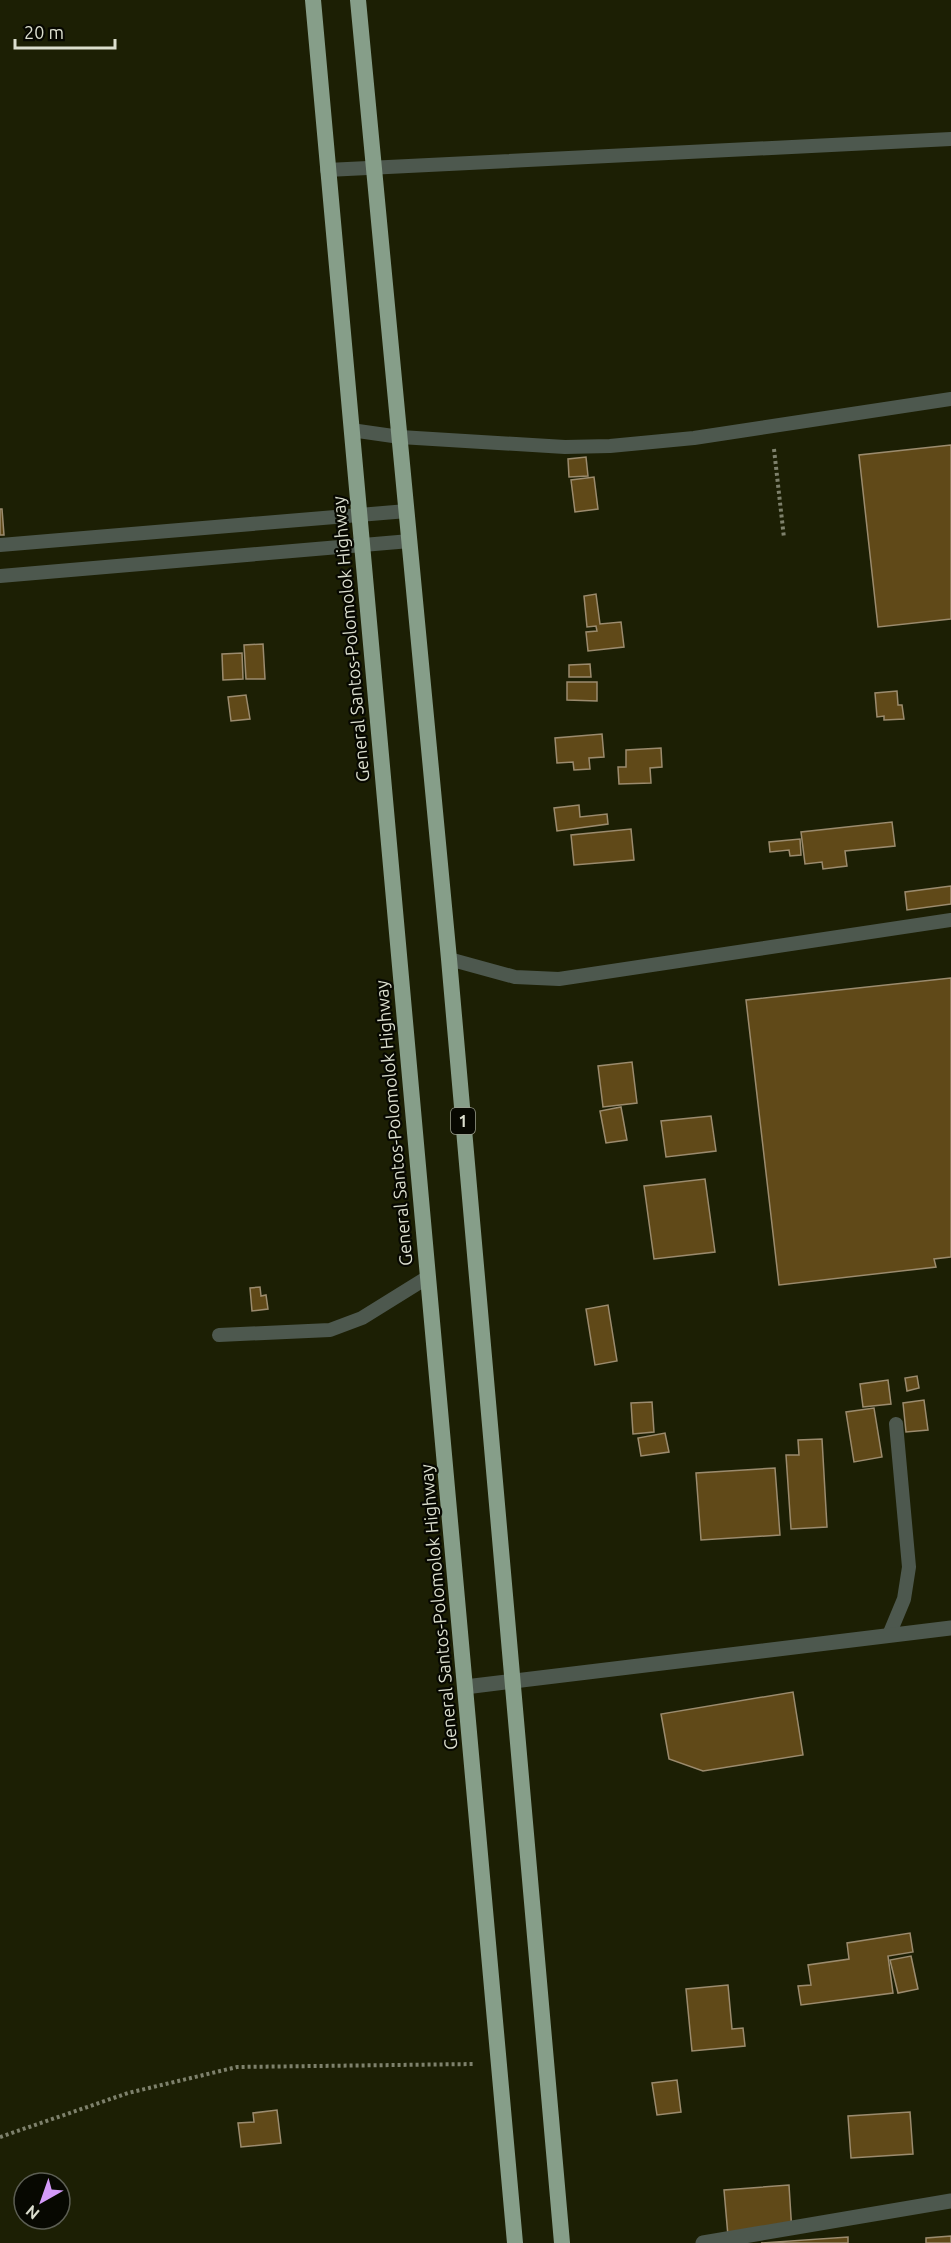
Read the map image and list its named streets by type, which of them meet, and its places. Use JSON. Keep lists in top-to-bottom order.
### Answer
{
  "streets": {
    "highway": ["General Santos-Polomolok Highway", "1"]
  },
  "scale_bar": "20 m",
  "north": "bottom left"
}
